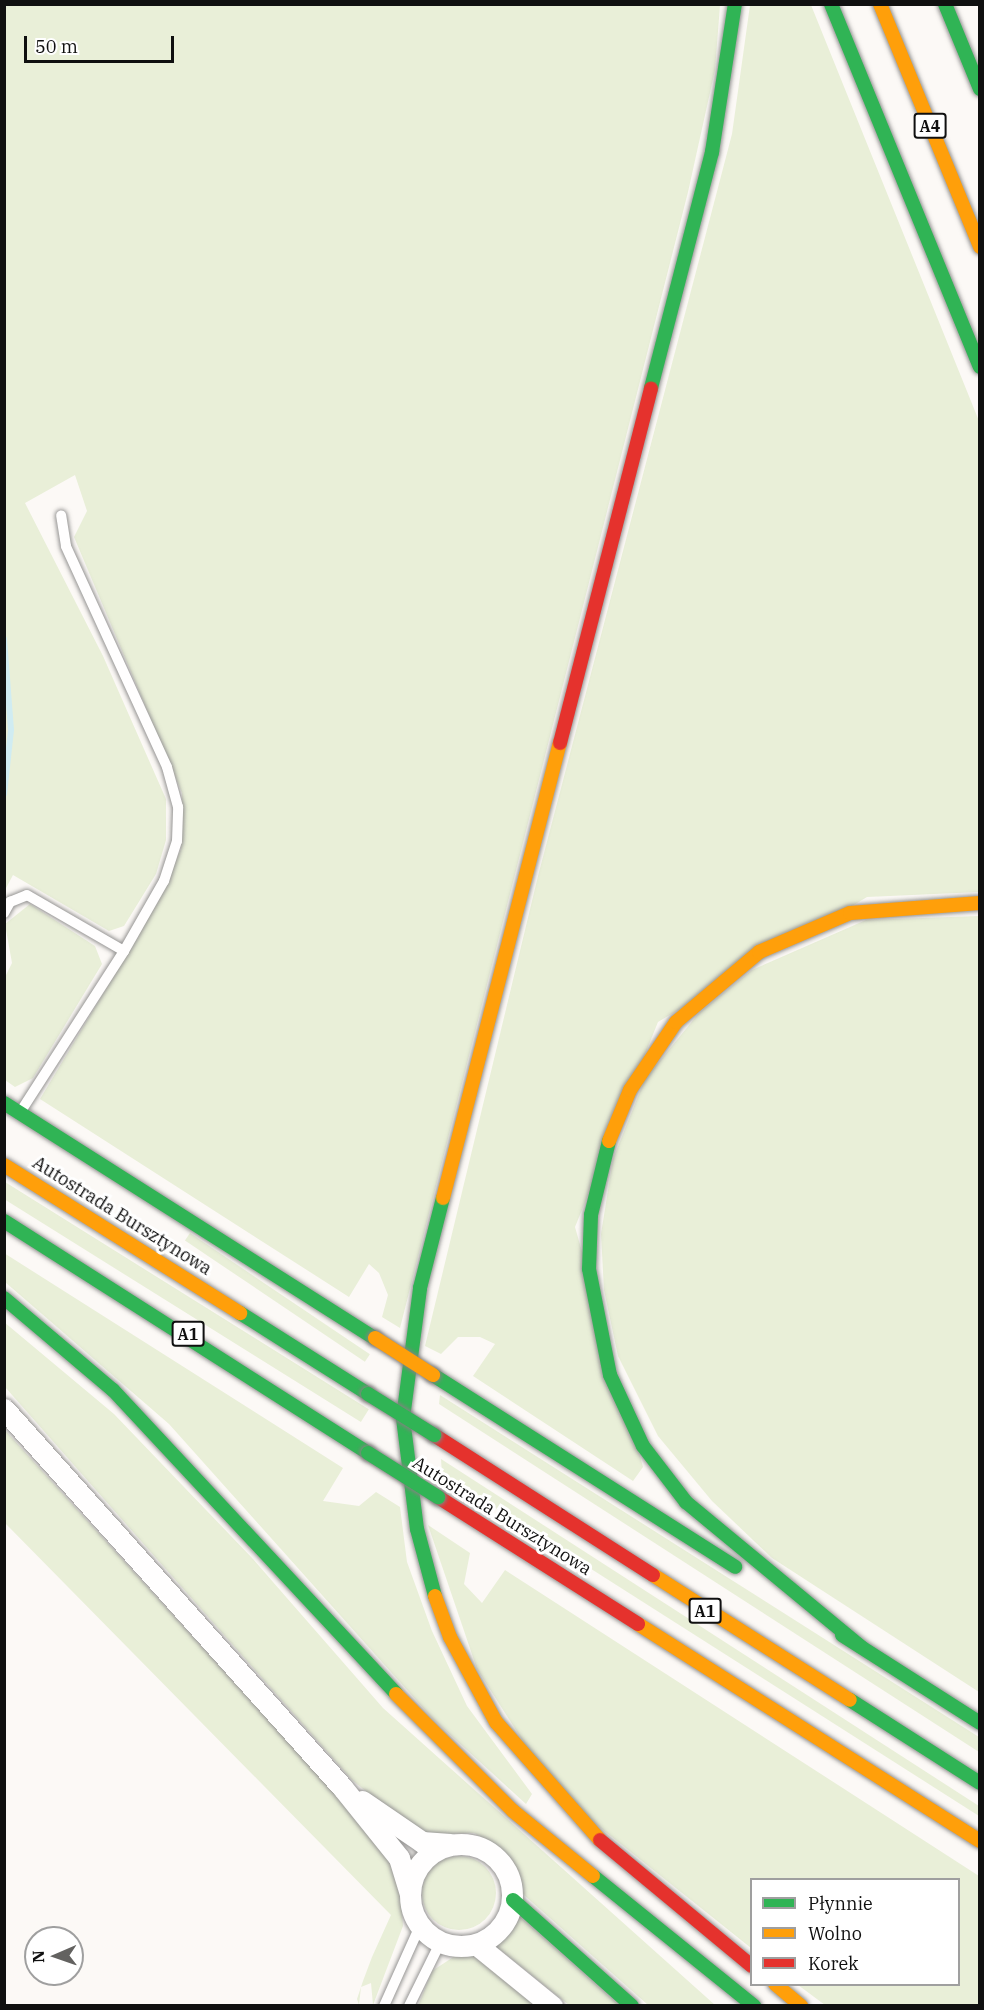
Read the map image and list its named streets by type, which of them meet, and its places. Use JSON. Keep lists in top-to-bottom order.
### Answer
{
  "streets": {
    "main road": ["A4", "Autostrada Bursztynowa", "A1"]
  },
  "legend": ["Płynnie", "Wolno", "Korek"],
  "scale_bar": "50 m",
  "north": "left"
}
